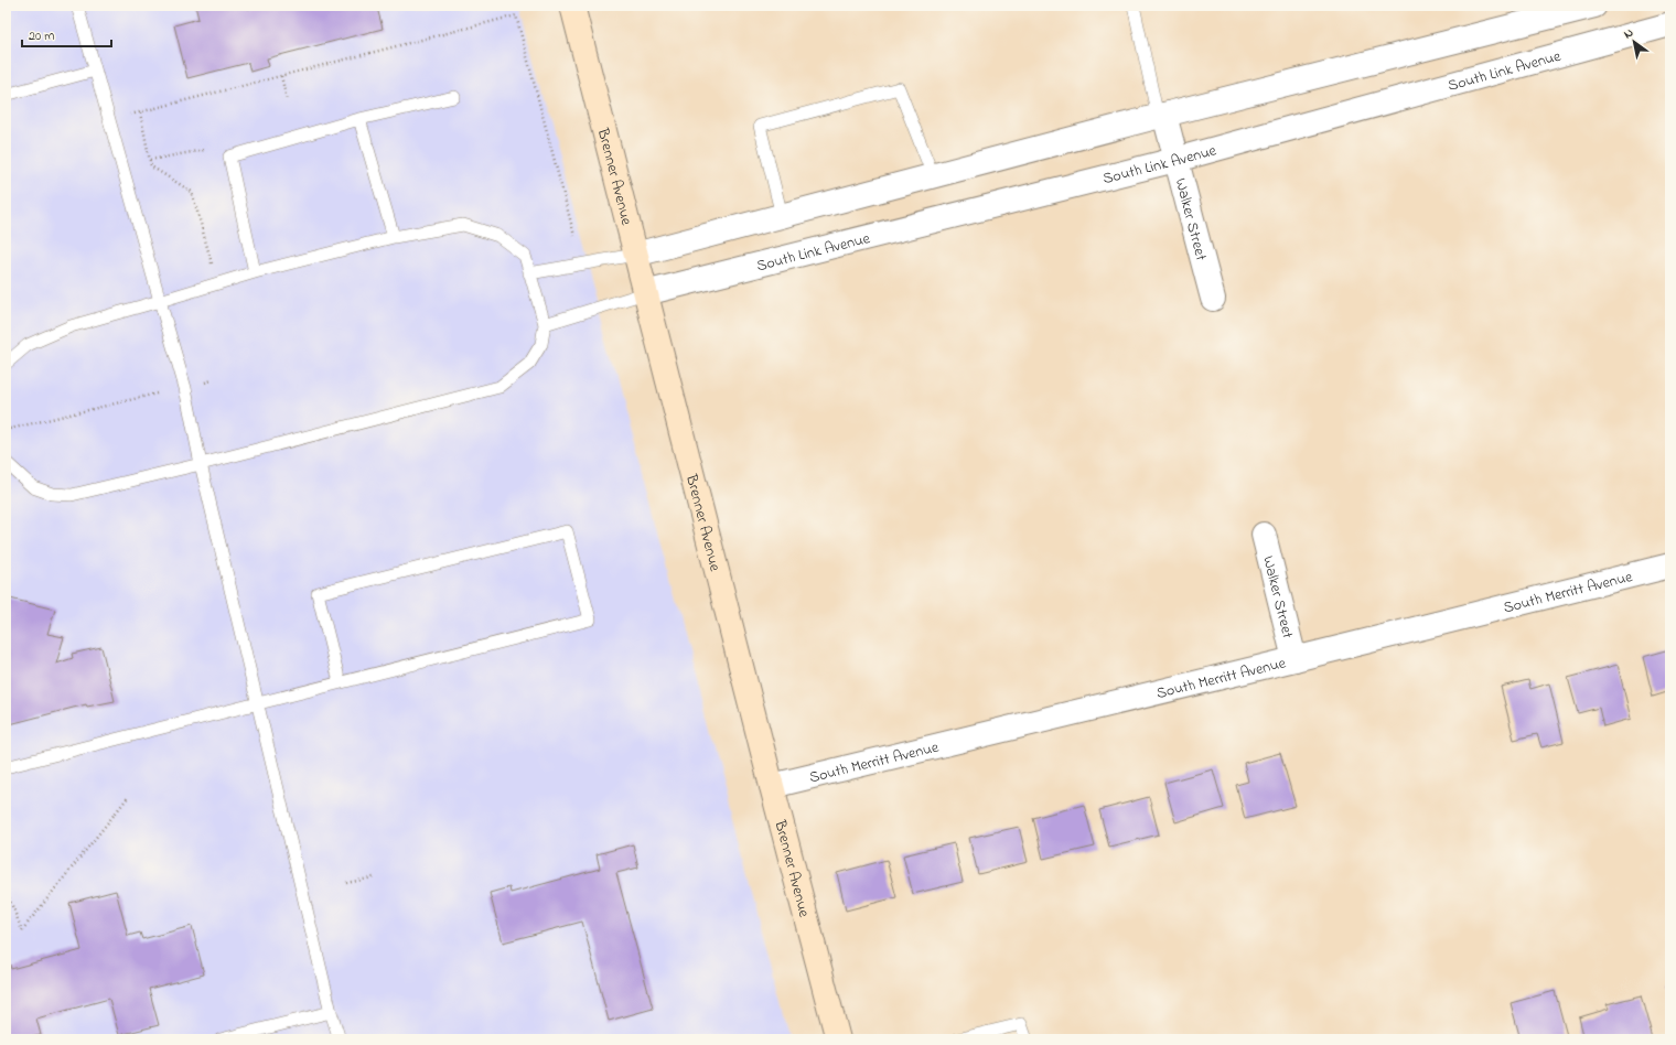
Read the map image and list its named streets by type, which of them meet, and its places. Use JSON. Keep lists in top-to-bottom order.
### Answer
{
  "streets": {
    "street": [
      "South Link Avenue",
      "Brenner Avenue",
      "Walker Street",
      "South Merritt Avenue"
    ]
  },
  "crossings": [
    ["South Link Avenue", "Brenner Avenue"],
    ["South Link Avenue", "Walker Street"],
    ["Brenner Avenue", "South Merritt Avenue"],
    ["Walker Street", "South Merritt Avenue"]
  ],
  "scale_bar": "20 m",
  "north": "top left"
}
